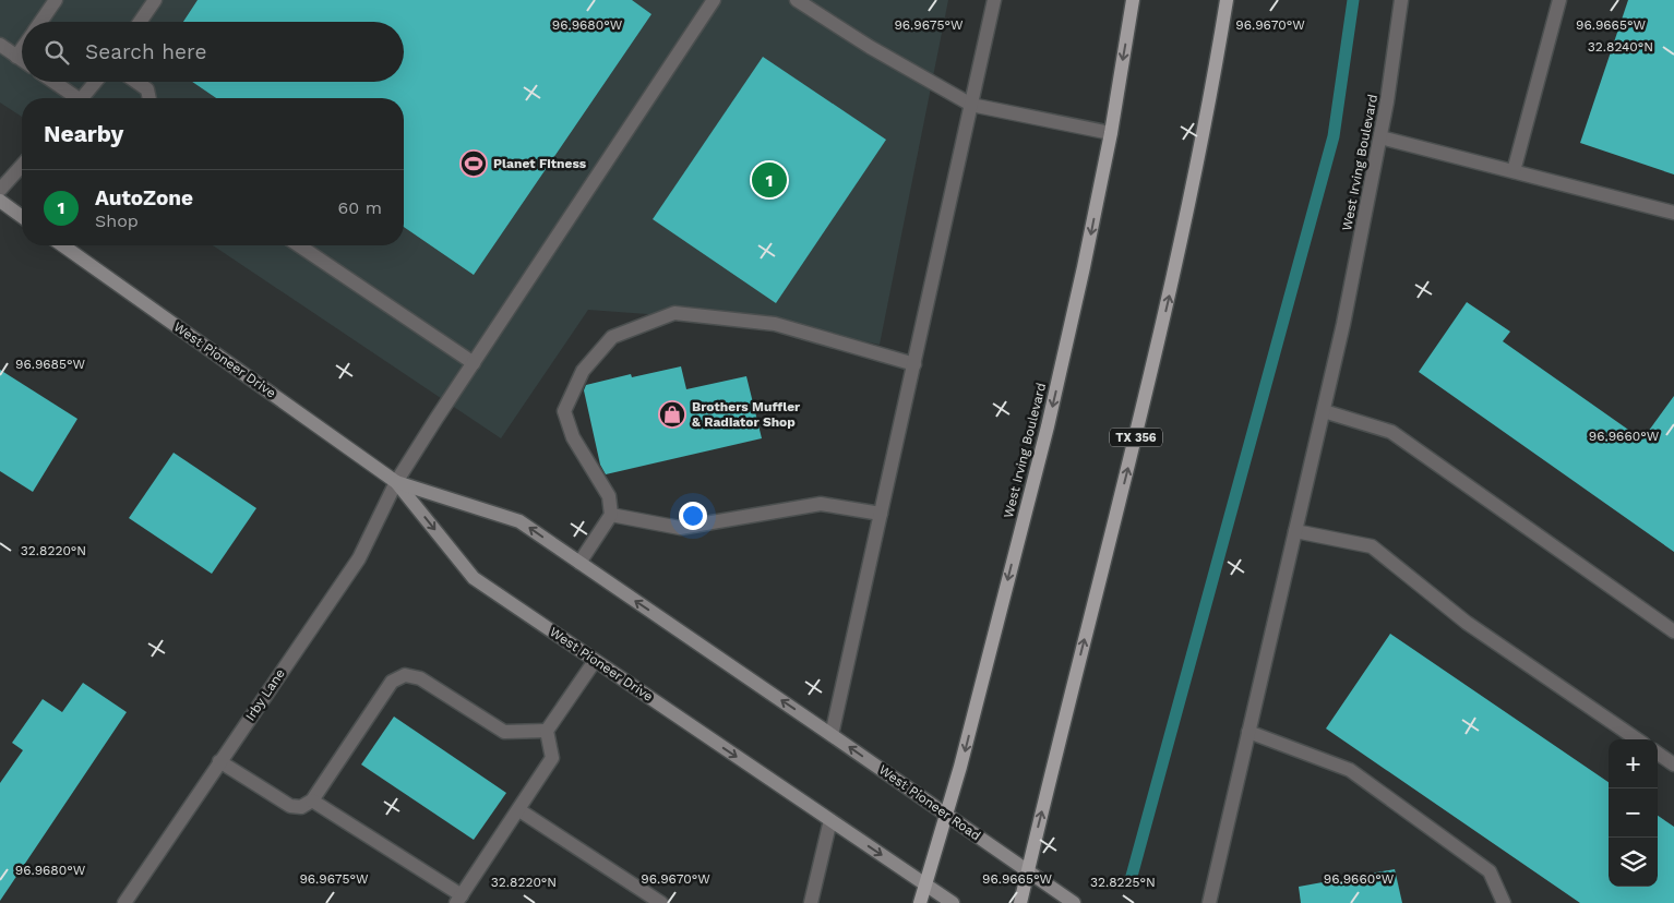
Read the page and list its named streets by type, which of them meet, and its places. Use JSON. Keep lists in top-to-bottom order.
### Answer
{
  "streets": {
    "main road": [
      "West Irving Boulevard",
      "West Pioneer Drive",
      "TX 356",
      "West Pioneer Road"
    ],
    "street": ["Irby Lane"]
  },
  "crossings": [
    ["West Irving Boulevard", "West Pioneer Road"],
    ["West Pioneer Drive", "Irby Lane"],
    ["West Pioneer Drive", "West Pioneer Road"],
    ["TX 356", "West Pioneer Road"]
  ],
  "places": {
    "sports": ["Planet Fitness"],
    "shop": ["Brothers Muffler & Radiator Shop"]
  },
  "page": {
    "search": "Search here",
    "heading": "Nearby",
    "pins": "1",
    "list": [
      {
        "mark": "1",
        "name": "AutoZone",
        "note": "Shop",
        "value": "60 m"
      }
    ],
    "map_buttons": ["+", "−"]
  },
  "coordinates": [
    "96.9675°W",
    "96.9670°W",
    "96.9680°W",
    "96.9665°W",
    "32.8240°N",
    "96.9685°W",
    "96.9660°W",
    "32.8220°N",
    "32.8225°N"
  ]
}
